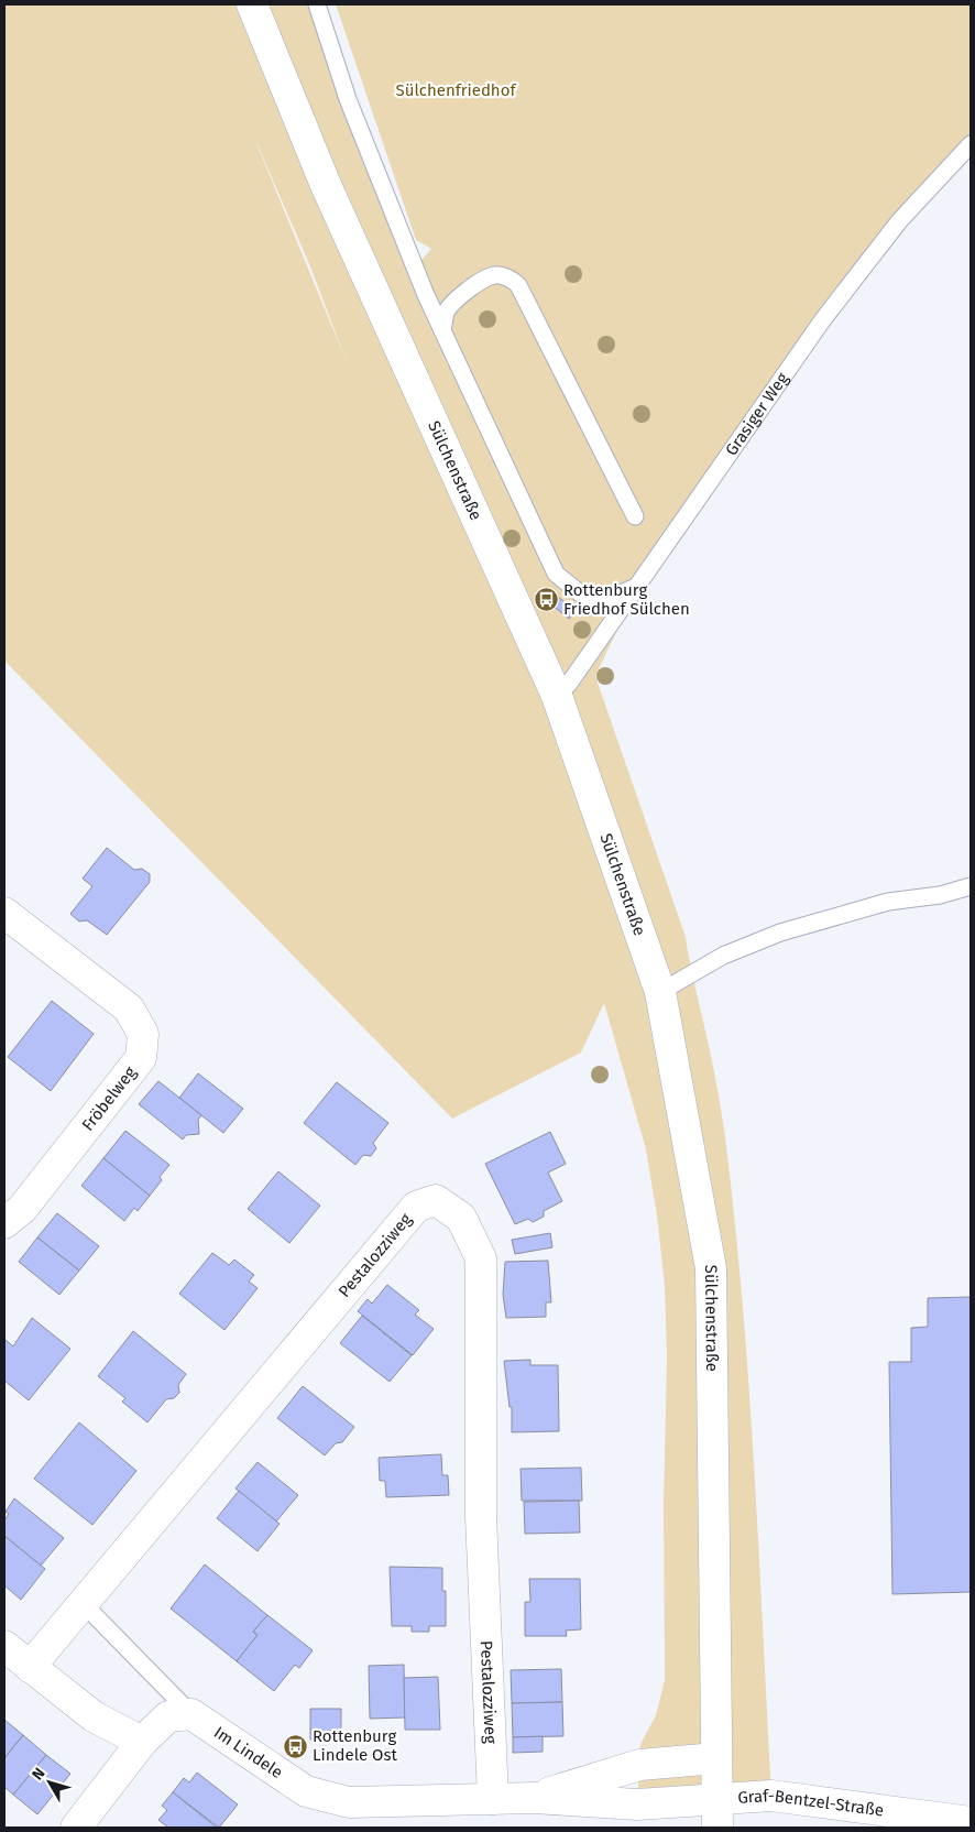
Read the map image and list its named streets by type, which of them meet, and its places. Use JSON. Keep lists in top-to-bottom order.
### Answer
{
  "streets": {
    "street": [
      "Sülchenstraße",
      "Fröbelweg",
      "Pestalozziweg",
      "Im Lindele",
      "Graf-Bentzel-Straße"
    ],
    "lane": ["Grasiger Weg"]
  },
  "crossings": [
    ["Grasiger Weg", "Sülchenstraße"],
    ["Sülchenstraße", "Im Lindele"],
    ["Sülchenstraße", "Graf-Bentzel-Straße"],
    ["Pestalozziweg", "Im Lindele"],
    ["Im Lindele", "Graf-Bentzel-Straße"]
  ],
  "parks": ["Sülchenfriedhof"],
  "places": {
    "bus stop": ["Rottenburg Friedhof Sülchen", "Rottenburg Lindele Ost"]
  },
  "north": "top left"
}
